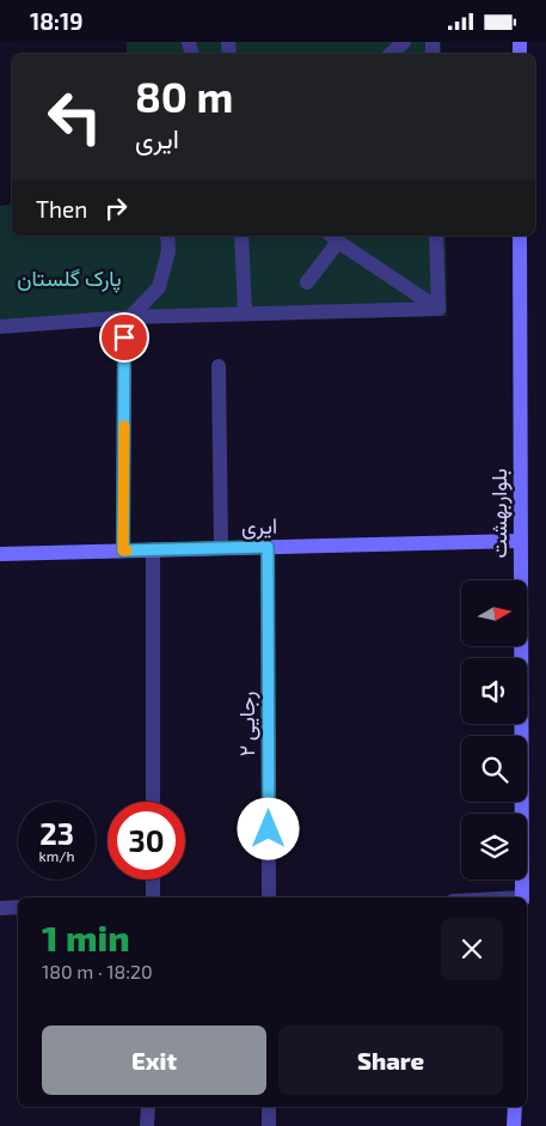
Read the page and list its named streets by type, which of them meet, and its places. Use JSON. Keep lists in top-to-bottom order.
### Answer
{
  "streets": {
    "main road": ["بلواربهشت", "ایری"],
    "street": ["رجایی ۲"]
  },
  "crossings": [
    ["بلواربهشت", "ایری"],
    ["ایری", "رجایی ۲"]
  ],
  "parks": ["پارک گلستان"],
  "north": "right",
  "page": {
    "status": "18:19",
    "turn": ["80 m", "ایری"],
    "then": "Then",
    "speed": "23 km/h",
    "limit": "30",
    "heading": ["1 min", "180 m · 18:20"],
    "buttons": ["Exit", "Share"]
  }
}
